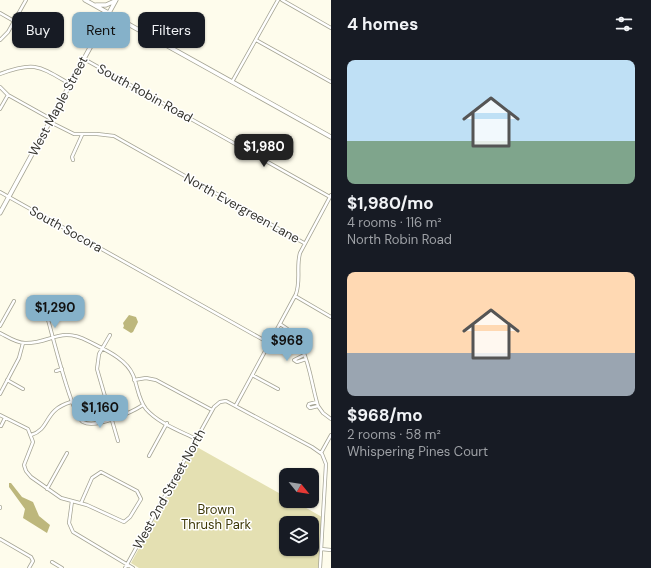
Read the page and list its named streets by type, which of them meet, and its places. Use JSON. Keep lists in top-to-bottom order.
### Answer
{
  "streets": {
    "main road": ["West Maple Street"],
    "street": [
      "South Robin Road",
      "North Evergreen Lane",
      "South Socora",
      "West 2nd Street North"
    ]
  },
  "crossings": [
    ["South Robin Road", "West Maple Street"],
    ["West Maple Street", "North Evergreen Lane"],
    ["West Maple Street", "South Socora"]
  ],
  "parks": ["Brown Thrush Park"],
  "north": "bottom right",
  "page": {
    "heading": "4 homes",
    "chip": ["Buy", "Rent", "Filters"],
    "list": [
      {
        "name": "$1,980/mo",
        "note": "4 rooms · 116 m² · North Robin Road"
      },
      {
        "name": "$968/mo",
        "note": "2 rooms · 58 m² · Whispering Pines Court"
      }
    ],
    "price": [
      "$1,980",
      "$1,290",
      "$968",
      "$1,160"
    ]
  }
}
